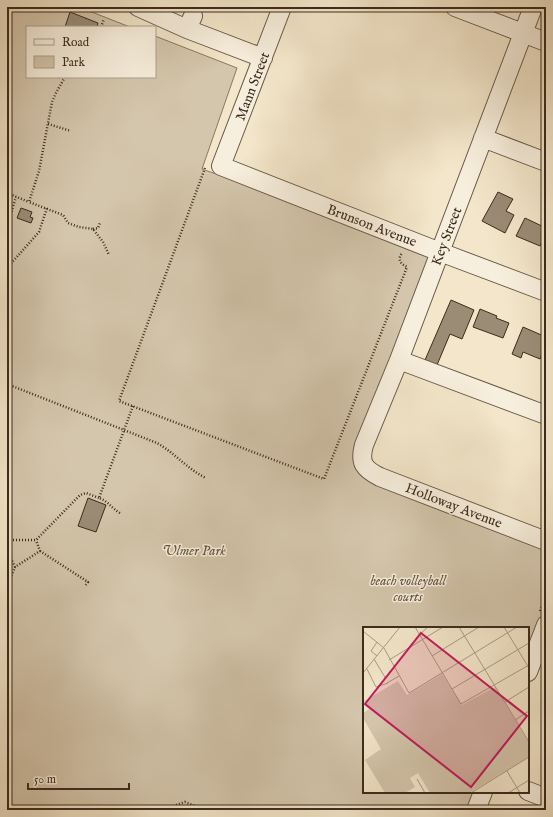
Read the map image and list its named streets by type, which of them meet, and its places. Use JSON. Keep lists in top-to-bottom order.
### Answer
{
  "streets": {
    "street": [
      "Mann Street",
      "Brunson Avenue",
      "Key Street",
      "Holloway Avenue"
    ]
  },
  "crossings": [
    ["Mann Street", "Brunson Avenue"],
    ["Brunson Avenue", "Key Street"],
    ["Key Street", "Holloway Avenue"]
  ],
  "parks": ["Ulmer Park", "beach volleyball courts"],
  "legend": ["Road", "Park"],
  "scale_bar": "50 m"
}
